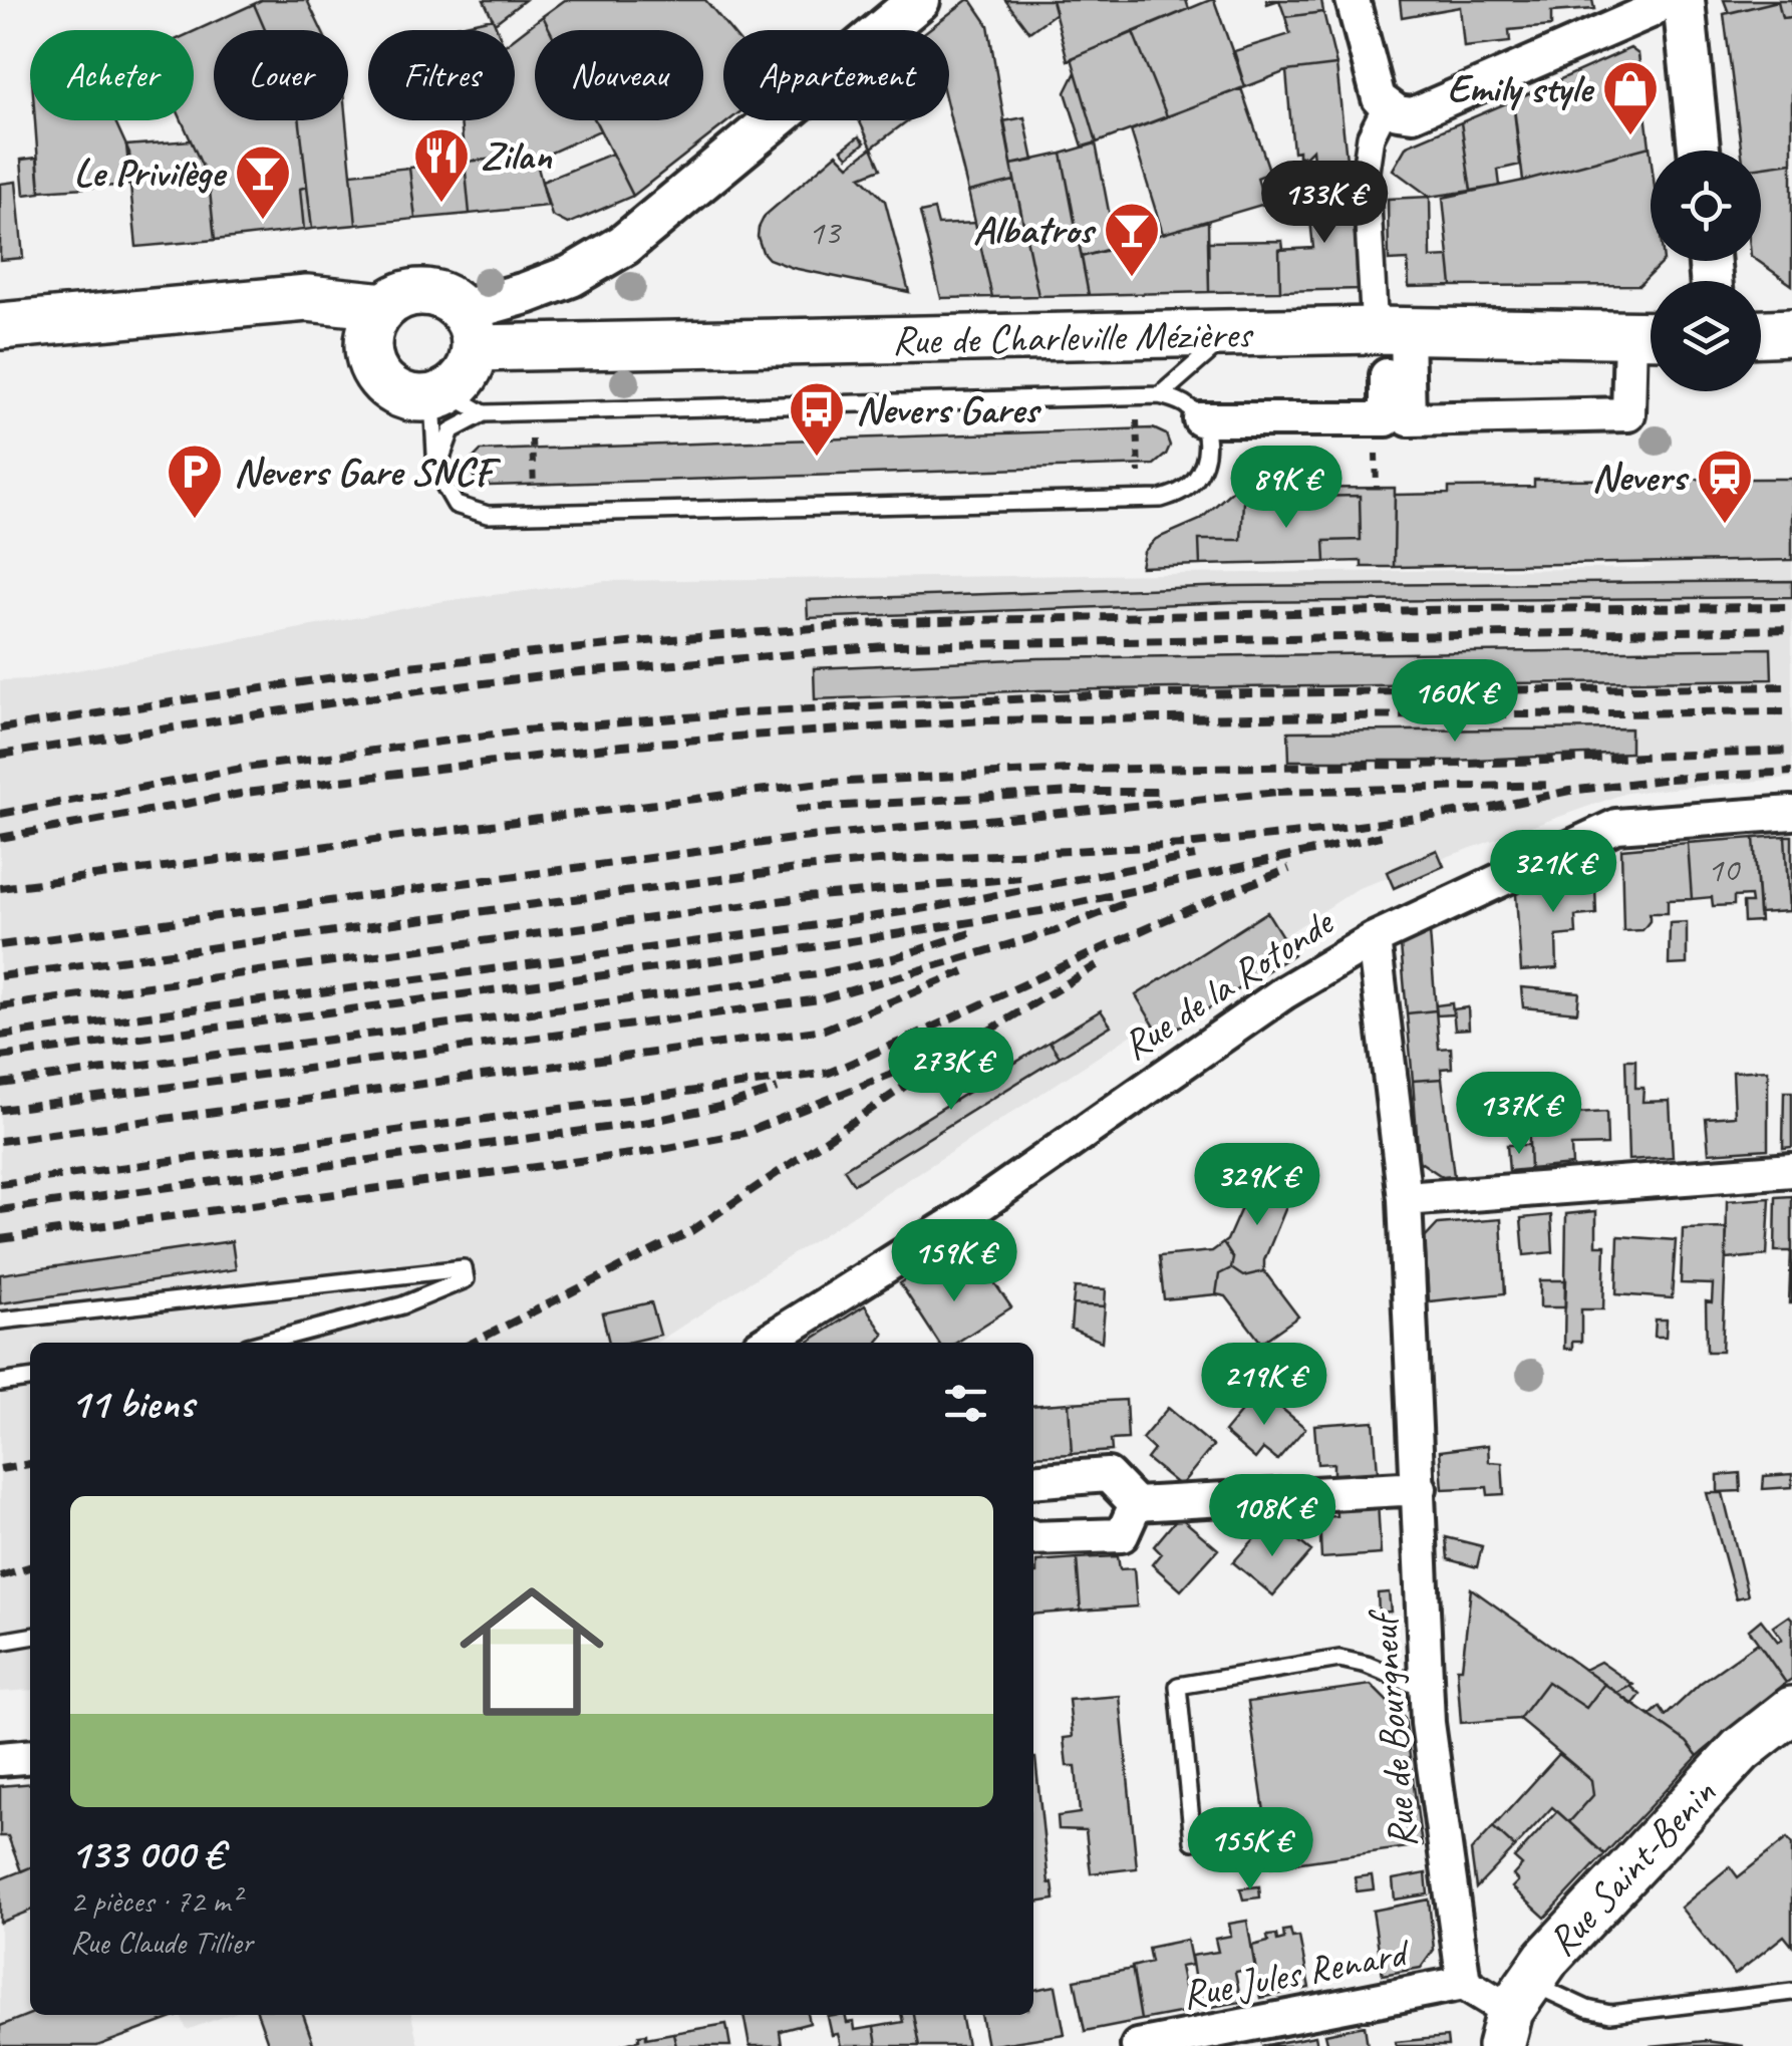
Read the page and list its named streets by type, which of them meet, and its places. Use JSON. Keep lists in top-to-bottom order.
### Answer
{
  "streets": {
    "main road": ["Rue de Charleville Mézières", "Rue Saint-Benin"],
    "street": ["Rue de la Rotonde", "Rue de Bourgneuf", "Rue Jules Renard"]
  },
  "crossings": [
    ["Rue de la Rotonde", "Rue de Bourgneuf"],
    ["Rue de Bourgneuf", "Rue Jules Renard"]
  ],
  "places": {
    "shop": ["Emily style"],
    "restaurant": ["Zilan"],
    "bar": ["Le Privilège", "Albatros"],
    "bus stop": ["Nevers Gares"],
    "parking": ["Nevers Gare SNCF"],
    "station": ["Nevers"]
  },
  "house_numbers": ["13", "10"],
  "page": {
    "chip": [
      "Acheter",
      "Louer",
      "Filtres",
      "Nouveau",
      "Appartement"
    ],
    "price": [
      "133K €",
      "89K €",
      "160K €",
      "321K €",
      "273K €",
      "137K €",
      "329K €",
      "159K €",
      "219K €",
      "108K €",
      "155K €"
    ],
    "heading": "11 biens",
    "list": [
      {
        "name": "133 000 €",
        "note": "2 pièces · 72 m² · Rue Claude Tillier"
      }
    ]
  }
}
